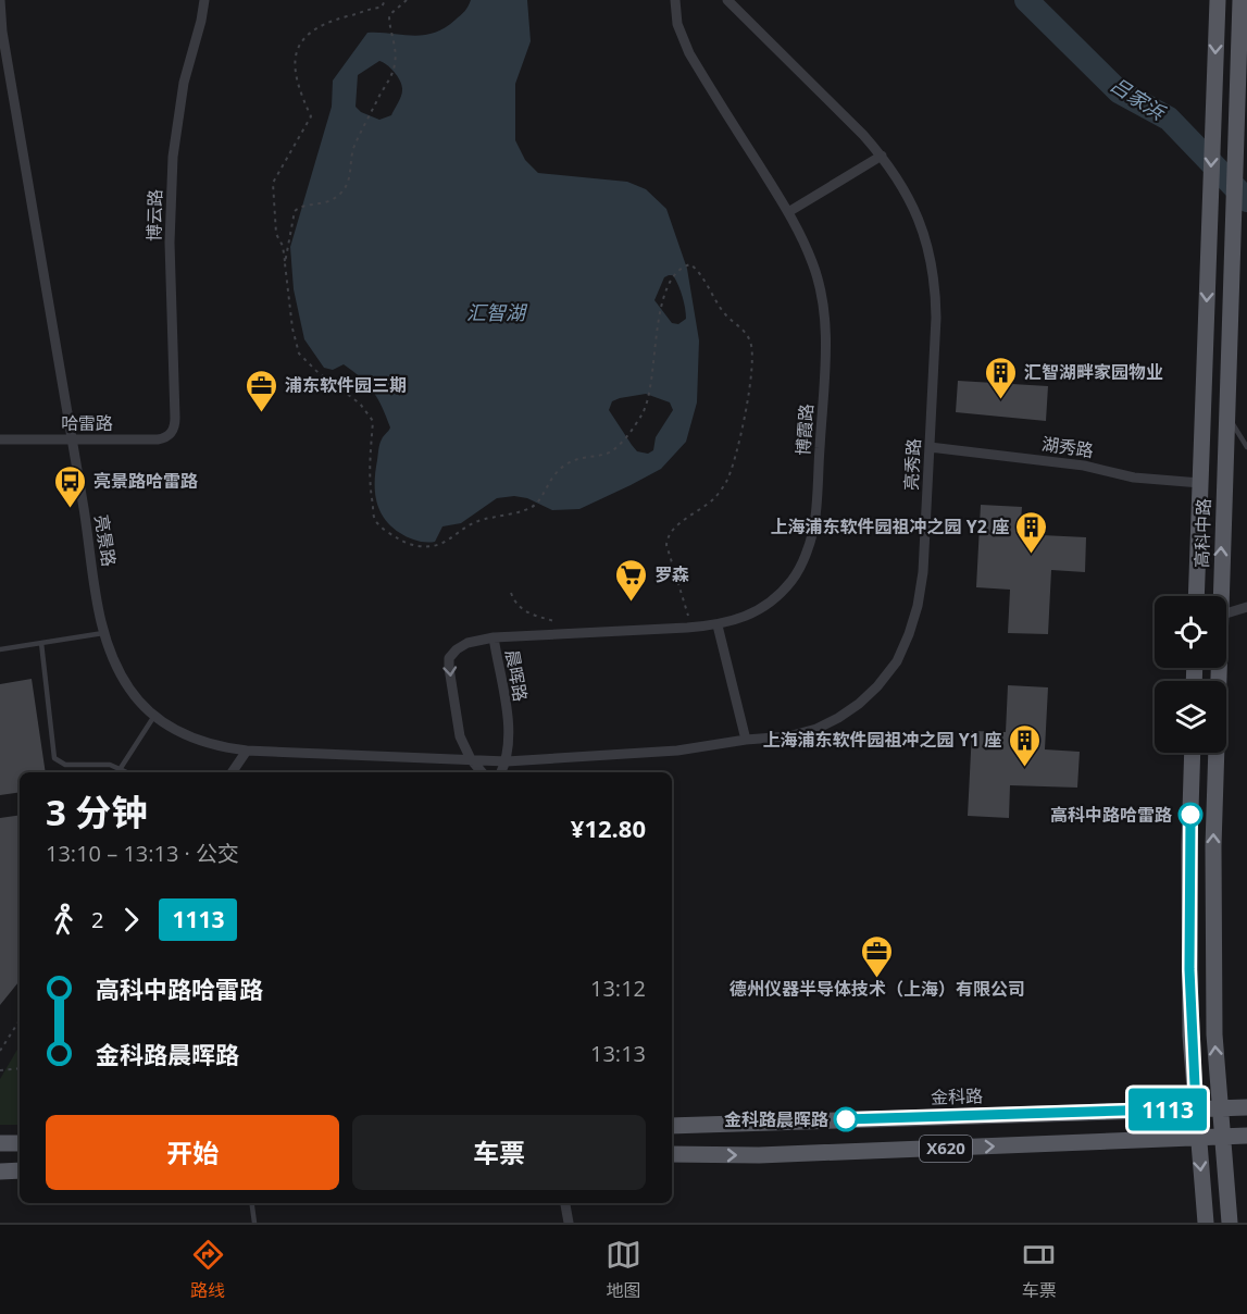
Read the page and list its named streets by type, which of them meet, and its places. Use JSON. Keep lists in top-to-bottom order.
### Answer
{
  "streets": {
    "main road": ["高科中路", "金科路", "X620"],
    "street": [
      "博云路",
      "哈雷路",
      "博霞路",
      "湖秀路",
      "亮秀路",
      "亮景路",
      "晨晖路"
    ]
  },
  "crossings": [
    ["博云路", "哈雷路"],
    ["哈雷路", "亮景路"],
    ["博霞路", "晨晖路"],
    ["湖秀路", "亮秀路"],
    ["湖秀路", "高科中路"],
    ["亮秀路", "亮景路"],
    ["亮秀路", "晨晖路"],
    ["高科中路", "金科路"],
    ["高科中路", "X620"],
    ["亮景路", "晨晖路"]
  ],
  "water": ["吕家浜", "汇智湖"],
  "places": {
    "building": ["汇智湖畔家园物业", "上海浦东软件园祖冲之园 Y2 座", "上海浦东软件园祖冲之园 Y1 座"],
    "office": ["浦东软件园三期", "德州仪器半导体技术（上海）有限公司"],
    "bus stop": ["亮景路哈雷路"],
    "supermarket": ["罗森"],
    "other": ["高科中路哈雷路", "金科路晨晖路"]
  },
  "lines": ["bus line 1113"],
  "page": {
    "on_map": "1113",
    "heading": ["3 分钟", "13:10 – 13:13 · 公交", "¥12.80"],
    "legs": ["2", "1113"],
    "list": [
      {
        "name": "高科中路哈雷路",
        "value": "13:12"
      },
      {
        "name": "金科路晨晖路",
        "value": "13:13"
      }
    ],
    "buttons": ["开始", "车票"],
    "tabs": ["路线", "地图", "车票"]
  }
}
